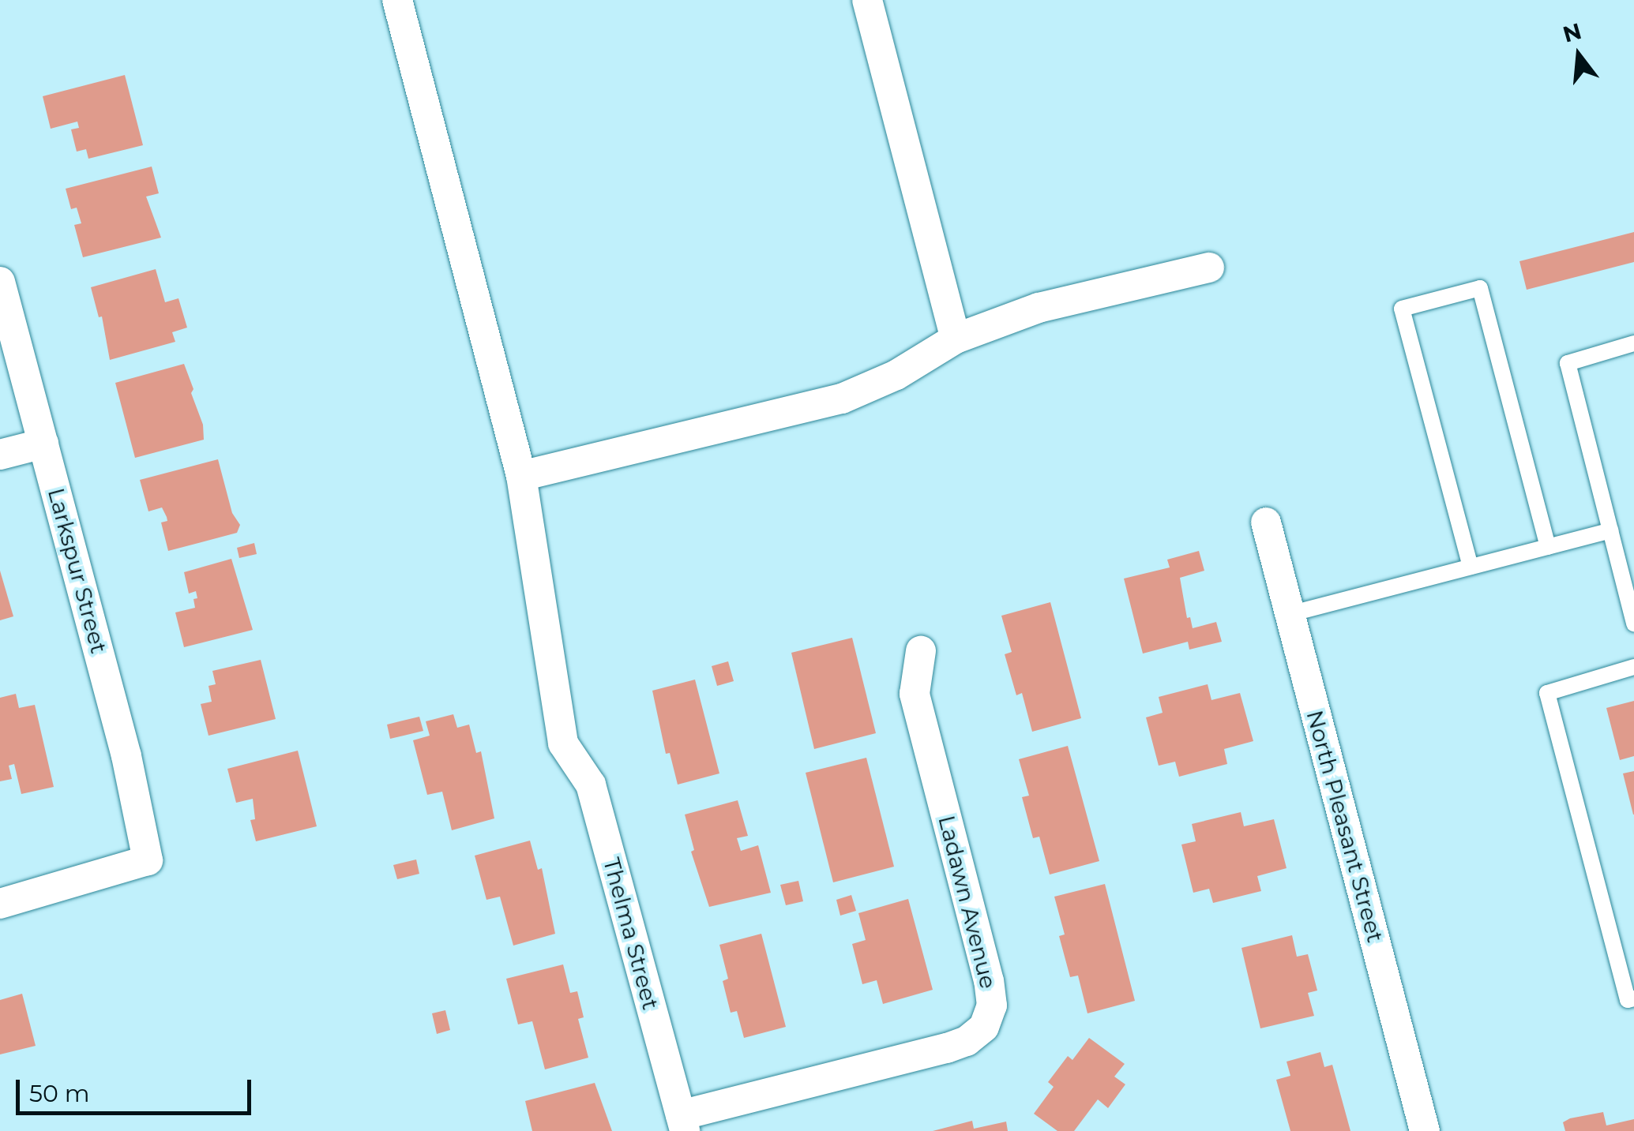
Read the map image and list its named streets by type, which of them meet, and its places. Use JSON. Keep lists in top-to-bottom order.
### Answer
{
  "streets": {
    "street": [
      "Larkspur Street",
      "North Pleasant Street",
      "Ladawn Avenue",
      "Thelma Street"
    ]
  },
  "crossings": [
    ["Ladawn Avenue", "Thelma Street"]
  ],
  "scale_bar": "50 m",
  "north": "top"
}
